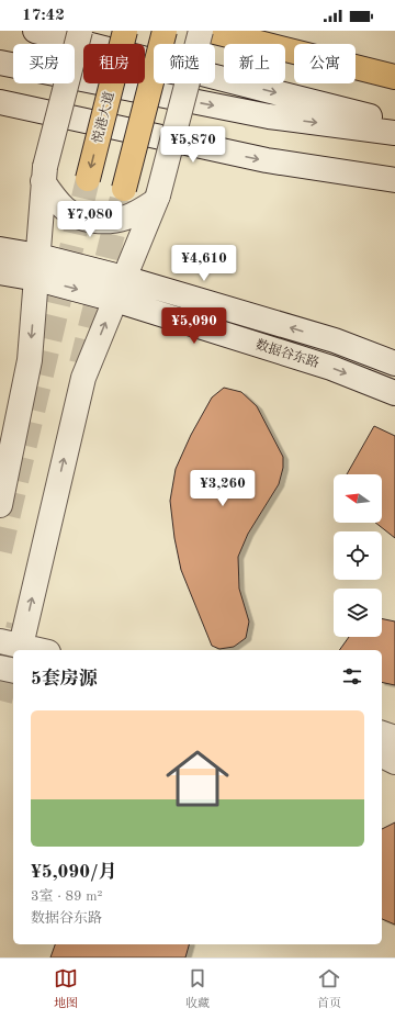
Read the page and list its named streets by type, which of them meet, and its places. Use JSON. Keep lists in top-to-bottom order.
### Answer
{
  "streets": {
    "main road": ["悦港大道", "数据谷东路"]
  },
  "north": "left",
  "page": {
    "status": "17:42",
    "chip": [
      "买房",
      "租房",
      "筛选",
      "新上",
      "公寓"
    ],
    "price": [
      "¥5,870",
      "¥7,080",
      "¥4,610",
      "¥5,090",
      "¥3,260"
    ],
    "heading": "5套房源",
    "list": [
      {
        "name": "¥5,090/月",
        "note": "3室 · 89 m² · 数据谷东路"
      }
    ],
    "tabs": ["地图", "收藏", "首页"]
  }
}
